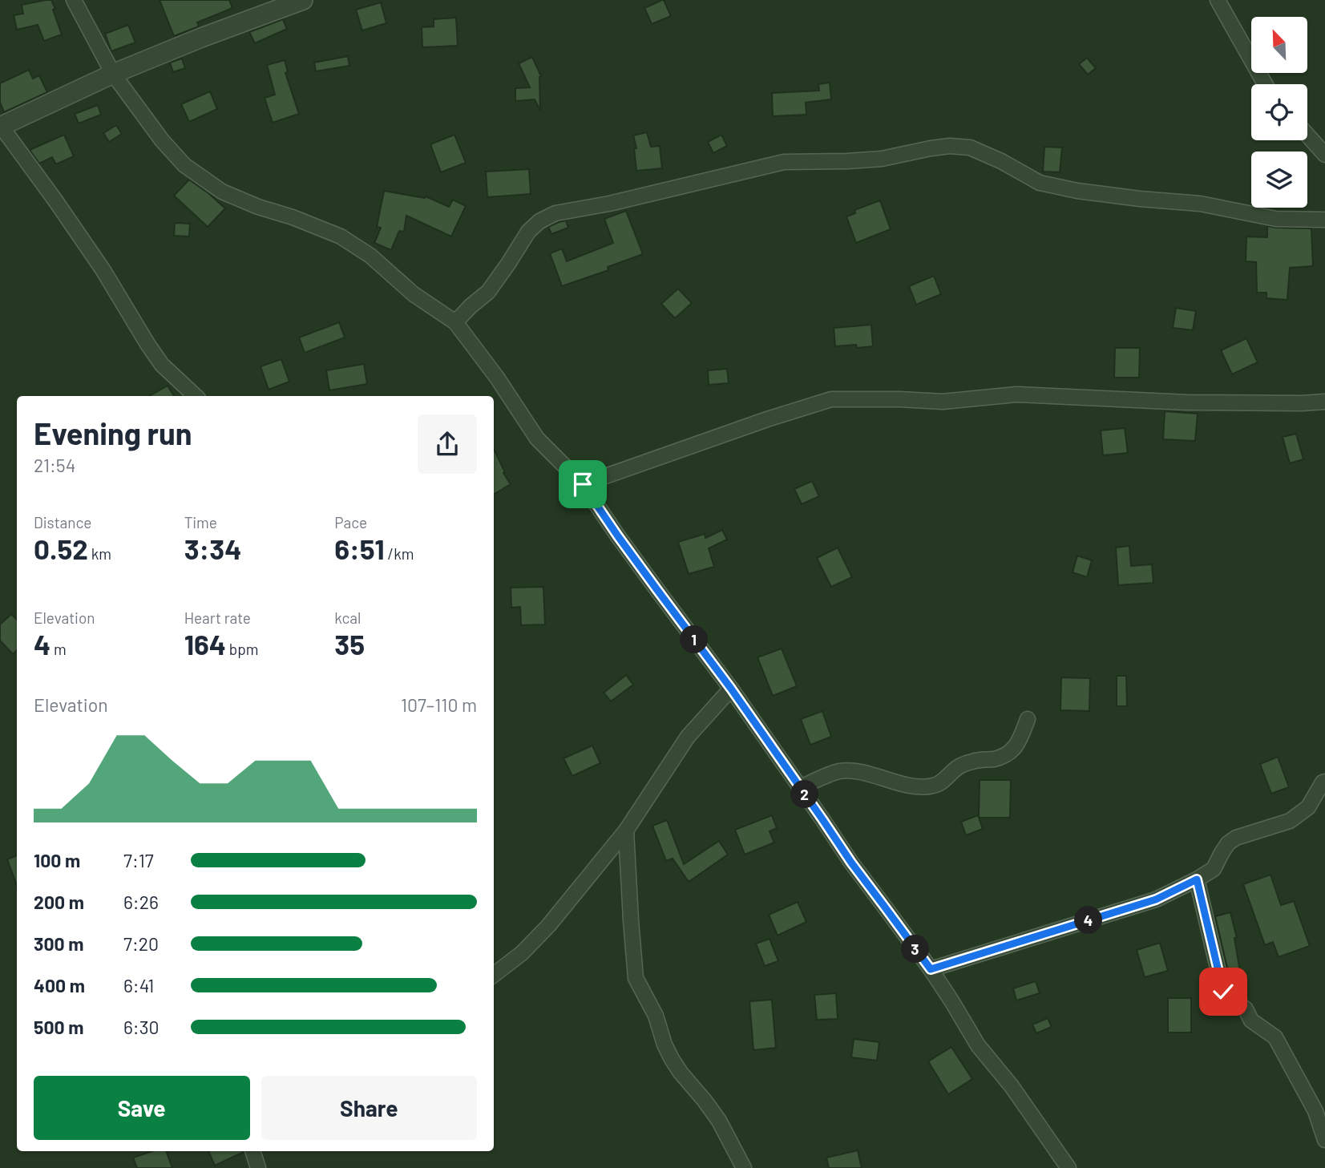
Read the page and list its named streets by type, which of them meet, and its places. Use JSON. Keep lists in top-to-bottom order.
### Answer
{
  "north": "top left",
  "page": {
    "heading": ["Evening run", "21:54"],
    "stats": [
      ["Distance", "0.52 km"],
      ["Time", "3:34"],
      ["Pace", "6:51 /km"],
      ["Elevation", "4 m"],
      ["Heart rate", "164 bpm"],
      ["kcal", "35"]
    ],
    "pins": [
      "1",
      "2",
      "4",
      "3"
    ],
    "chart": ["Elevation", "107–110 m"],
    "list": [
      {
        "name": "100 m",
        "note": "7:17"
      },
      {
        "name": "200 m",
        "note": "6:26"
      },
      {
        "name": "300 m",
        "note": "7:20"
      },
      {
        "name": "400 m",
        "note": "6:41"
      },
      {
        "name": "500 m",
        "note": "6:30"
      }
    ],
    "buttons": ["Save", "Share"]
  }
}
